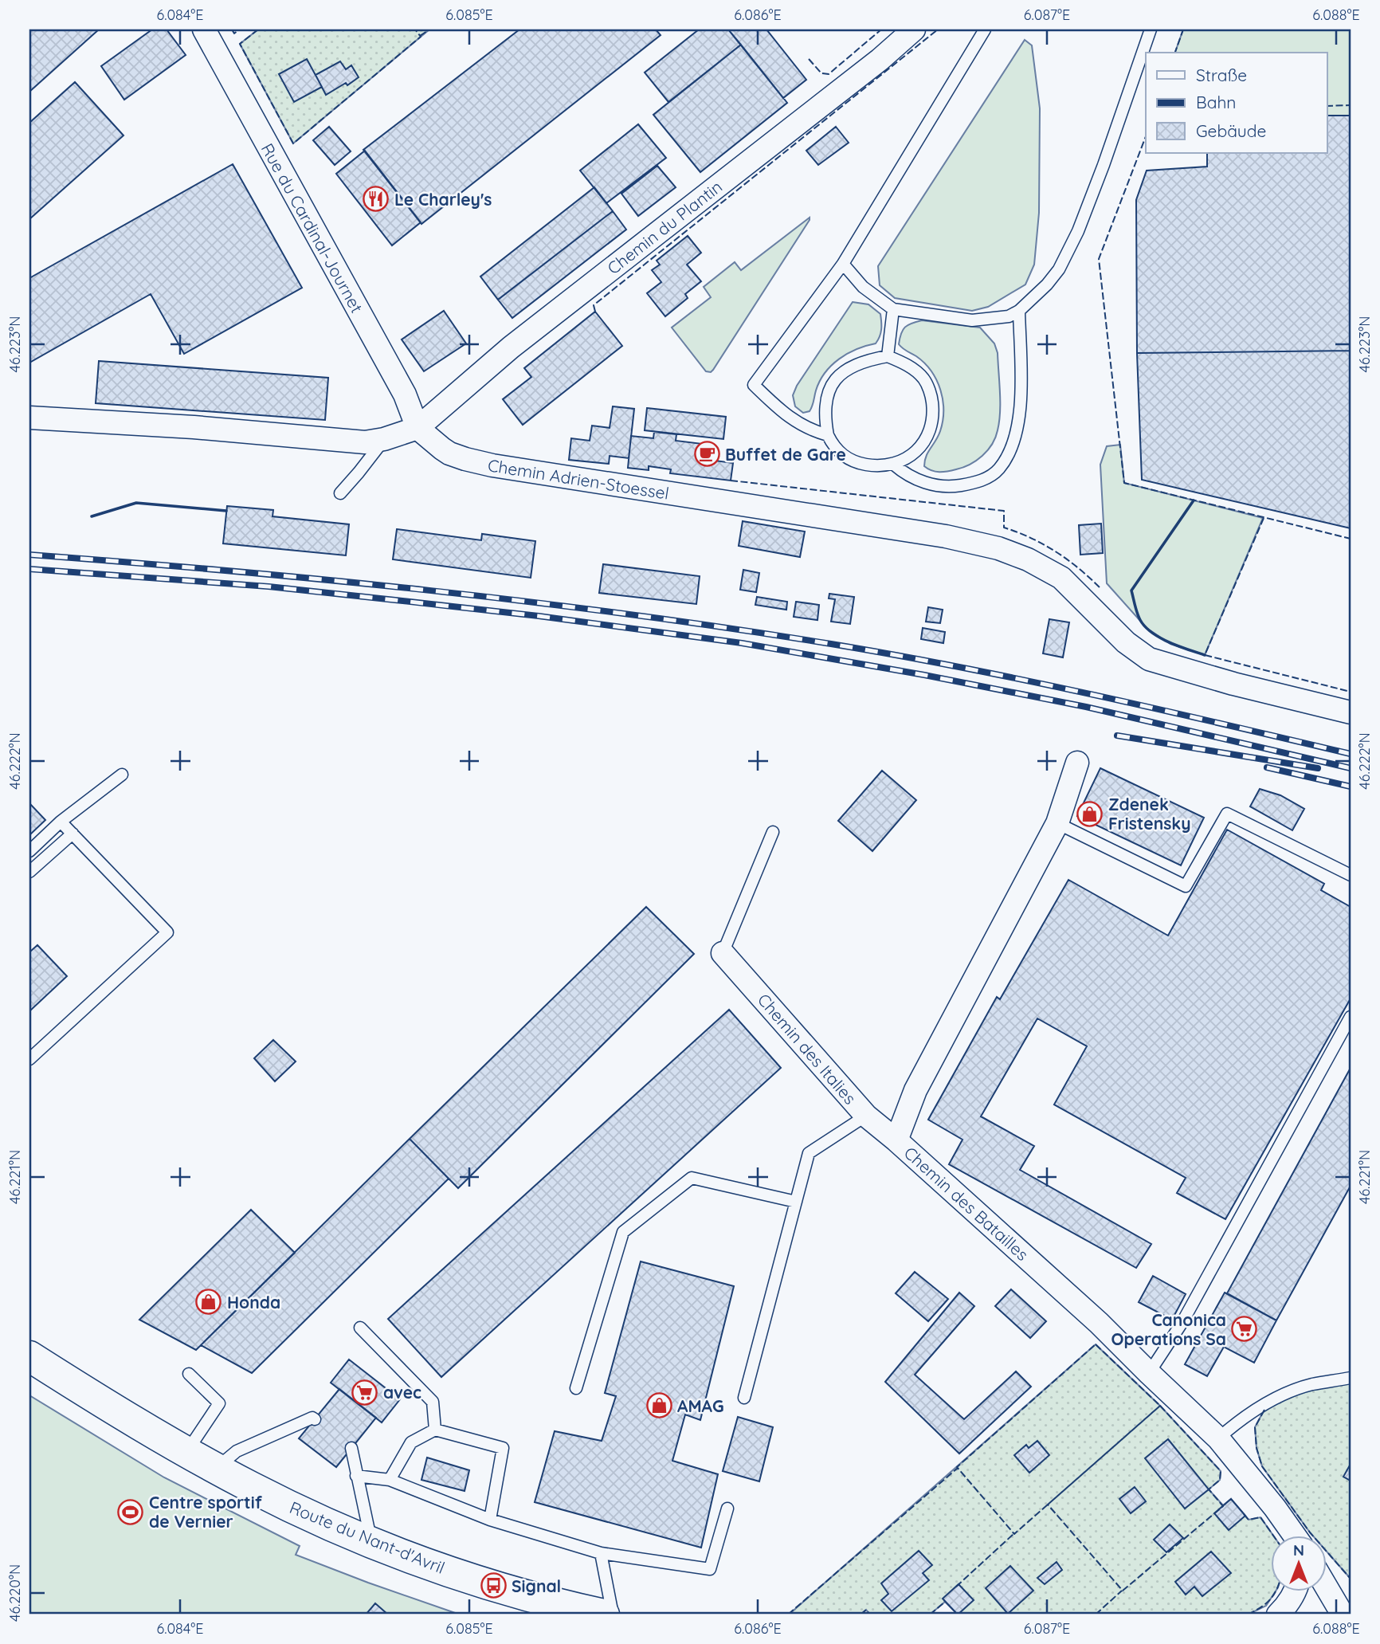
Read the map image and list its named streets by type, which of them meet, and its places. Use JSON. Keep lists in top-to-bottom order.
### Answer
{
  "streets": {
    "main road": ["Route du Nant-d'Avril"],
    "street": [
      "Chemin du Plantin",
      "Rue du Cardinal-Journet",
      "Chemin Adrien-Stoessel",
      "Chemin des Italies",
      "Chemin des Batailles"
    ]
  },
  "crossings": [
    ["Chemin du Plantin", "Rue du Cardinal-Journet"],
    ["Chemin du Plantin", "Chemin Adrien-Stoessel"],
    ["Rue du Cardinal-Journet", "Chemin Adrien-Stoessel"],
    ["Chemin des Italies", "Chemin des Batailles"]
  ],
  "places": {
    "restaurant": ["Le Charley's"],
    "cafe": ["Buffet de Gare"],
    "shop": ["Zdenek Fristensky", "Honda", "AMAG"],
    "supermarket": ["Canonica Operations Sa", "avec"],
    "sports": ["Centre sportif de Vernier"],
    "bus stop": ["Signal"]
  },
  "legend": ["Straße", "Bahn", "Gebäude"],
  "north": "top",
  "coordinates": [
    "6.084°E",
    "6.085°E",
    "6.086°E",
    "6.087°E",
    "6.088°E",
    "46.223°N",
    "46.222°N",
    "46.221°N",
    "46.220°N"
  ]
}
